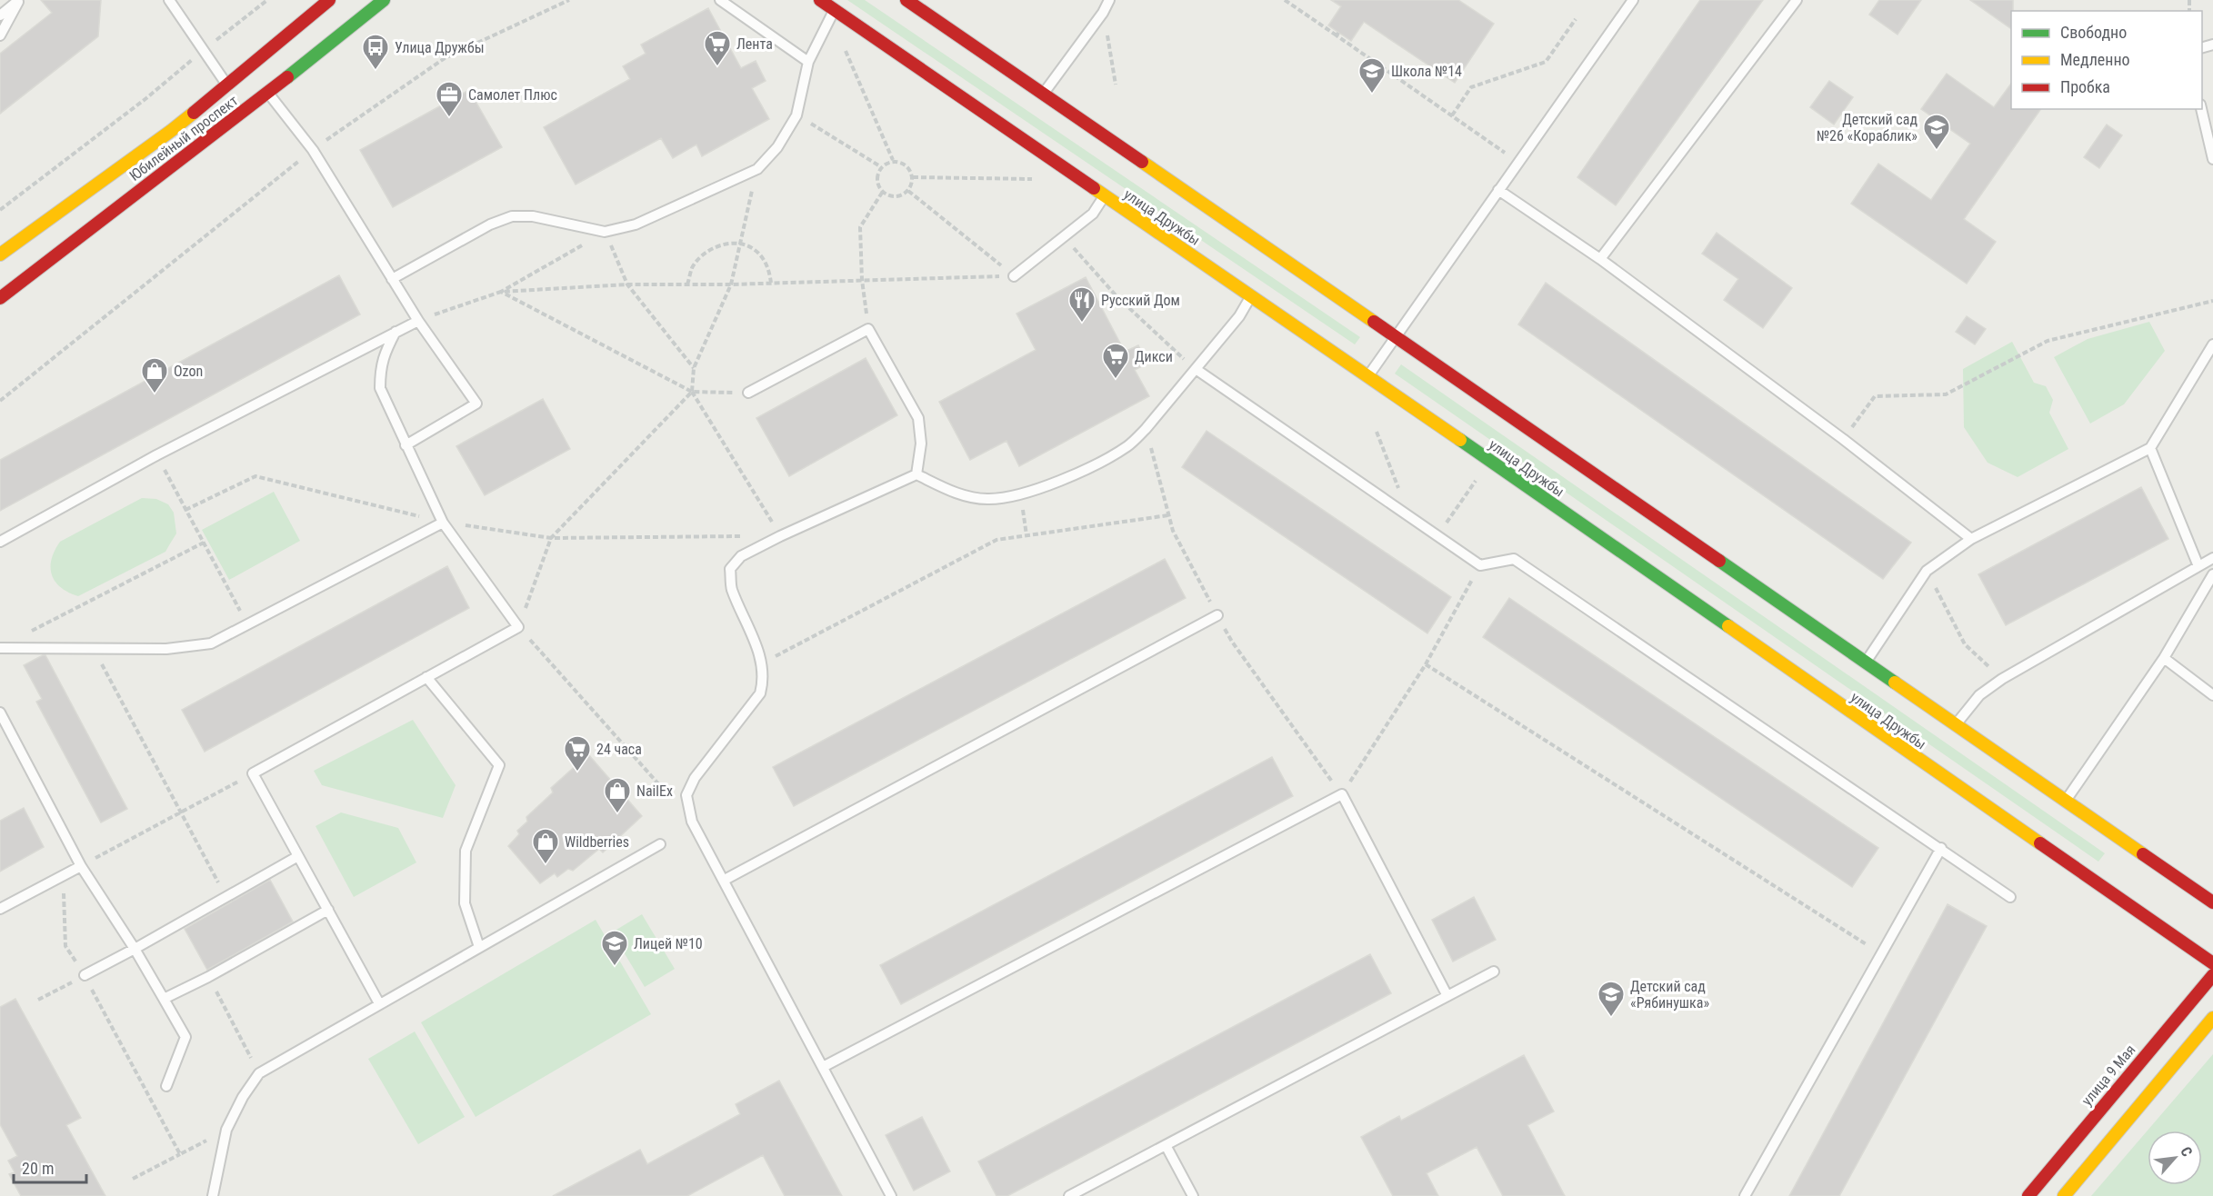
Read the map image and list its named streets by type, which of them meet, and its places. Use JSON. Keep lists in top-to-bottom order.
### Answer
{
  "streets": {
    "main road": ["Юбилейный проспект", "улица Дружбы", "улица 9 Мая"]
  },
  "places": {
    "supermarket": ["Лента", "Дикси", "24 часа"],
    "bus stop": ["Улица Дружбы"],
    "school or university": [
      "Школа №14",
      "Детский сад №26 «Кораблик»",
      "Лицей №10",
      "Детский сад «Рябинушка»"
    ],
    "office": ["Самолет Плюс"],
    "restaurant": ["Русский Дом"],
    "shop": ["Ozon", "NailEx", "Wildberries"]
  },
  "legend": ["Свободно", "Медленно", "Пробка"],
  "scale_bar": "20 m",
  "north": "top right"
}
